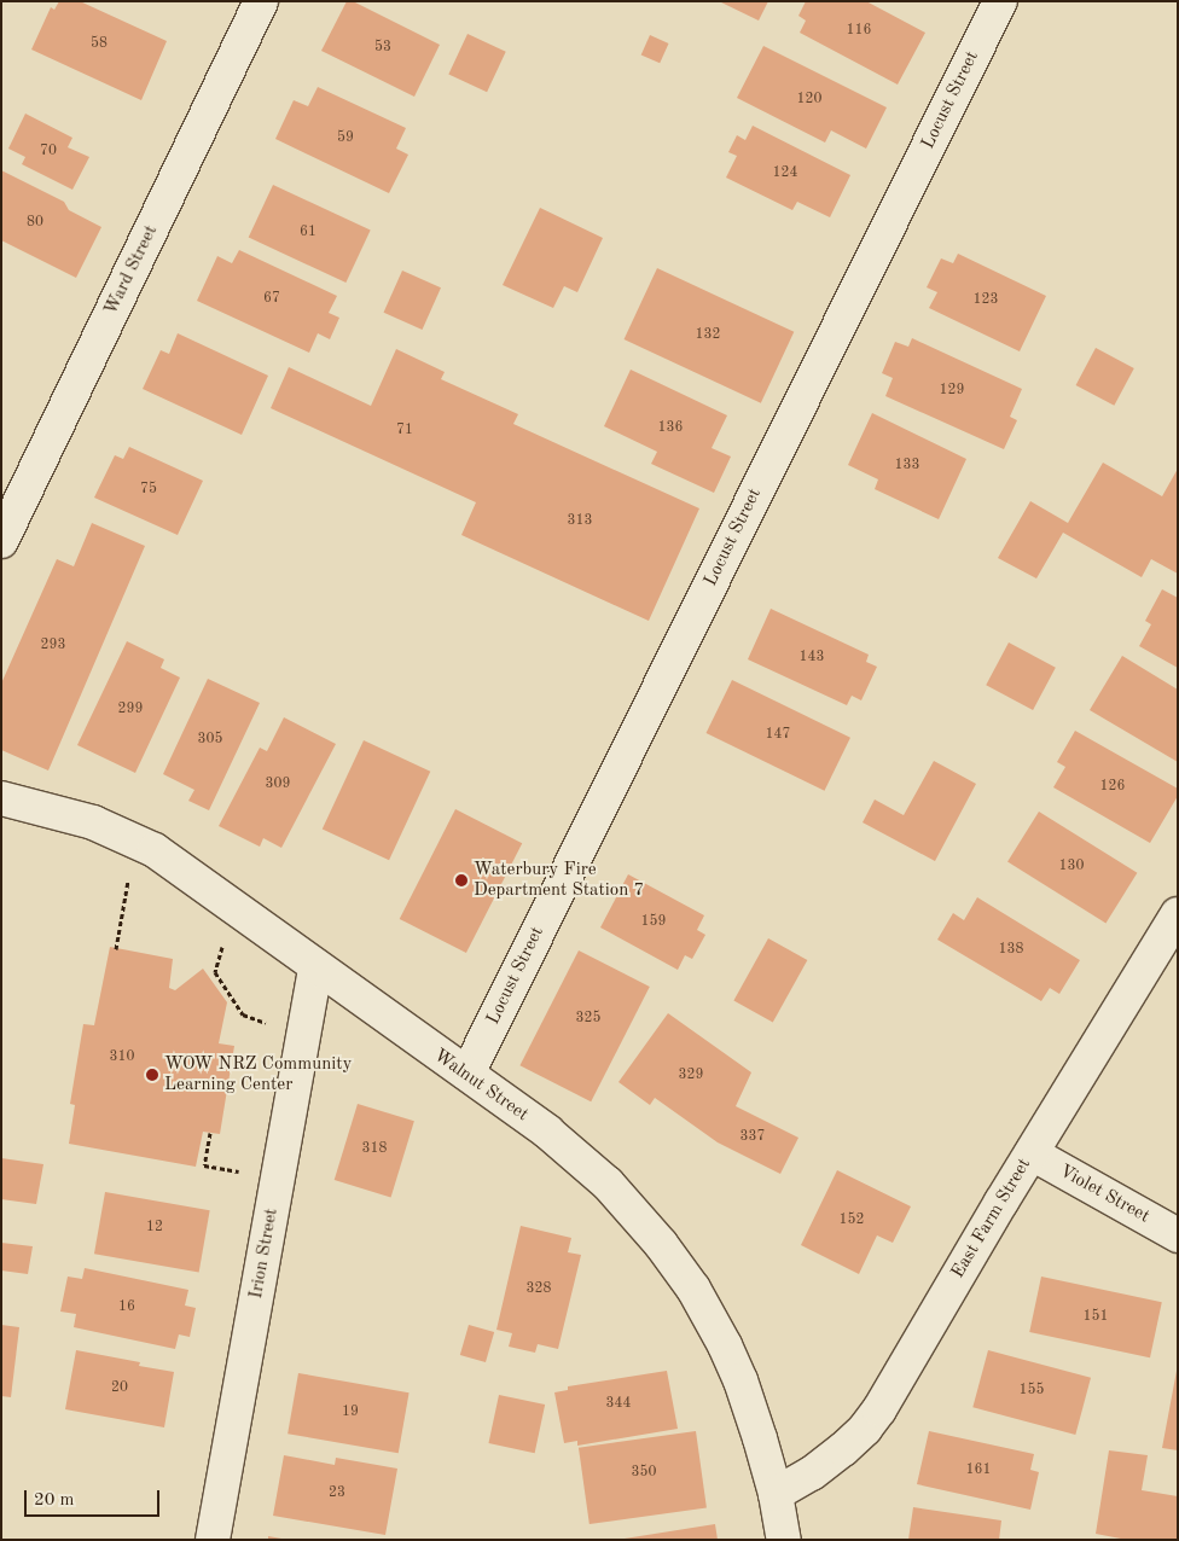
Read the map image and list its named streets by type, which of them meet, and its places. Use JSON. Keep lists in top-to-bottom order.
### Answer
{
  "streets": {
    "street": [
      "Locust Street",
      "Ward Street",
      "Walnut Street",
      "Violet Street",
      "East Farm Street",
      "Irion Street"
    ]
  },
  "crossings": [
    ["Locust Street", "Walnut Street"],
    ["Walnut Street", "East Farm Street"],
    ["Walnut Street", "Irion Street"],
    ["Violet Street", "East Farm Street"]
  ],
  "places": ["Waterbury Fire Department Station 7", "WOW NRZ Community Learning Center"],
  "house_numbers": [
    "116",
    "58",
    "53",
    "120",
    "59",
    "70",
    "124",
    "80",
    "61",
    "67",
    "123",
    "132",
    "129",
    "136",
    "71",
    "133",
    "75",
    "313",
    "293",
    "143",
    "299",
    "147",
    "305",
    "309",
    "126",
    "130",
    "159",
    "138",
    "325",
    "310",
    "329",
    "337",
    "318",
    "152",
    "12",
    "328",
    "16",
    "151",
    "20",
    "155",
    "344",
    "19",
    "161",
    "350",
    "23"
  ],
  "scale_bar": "20 m"
}
